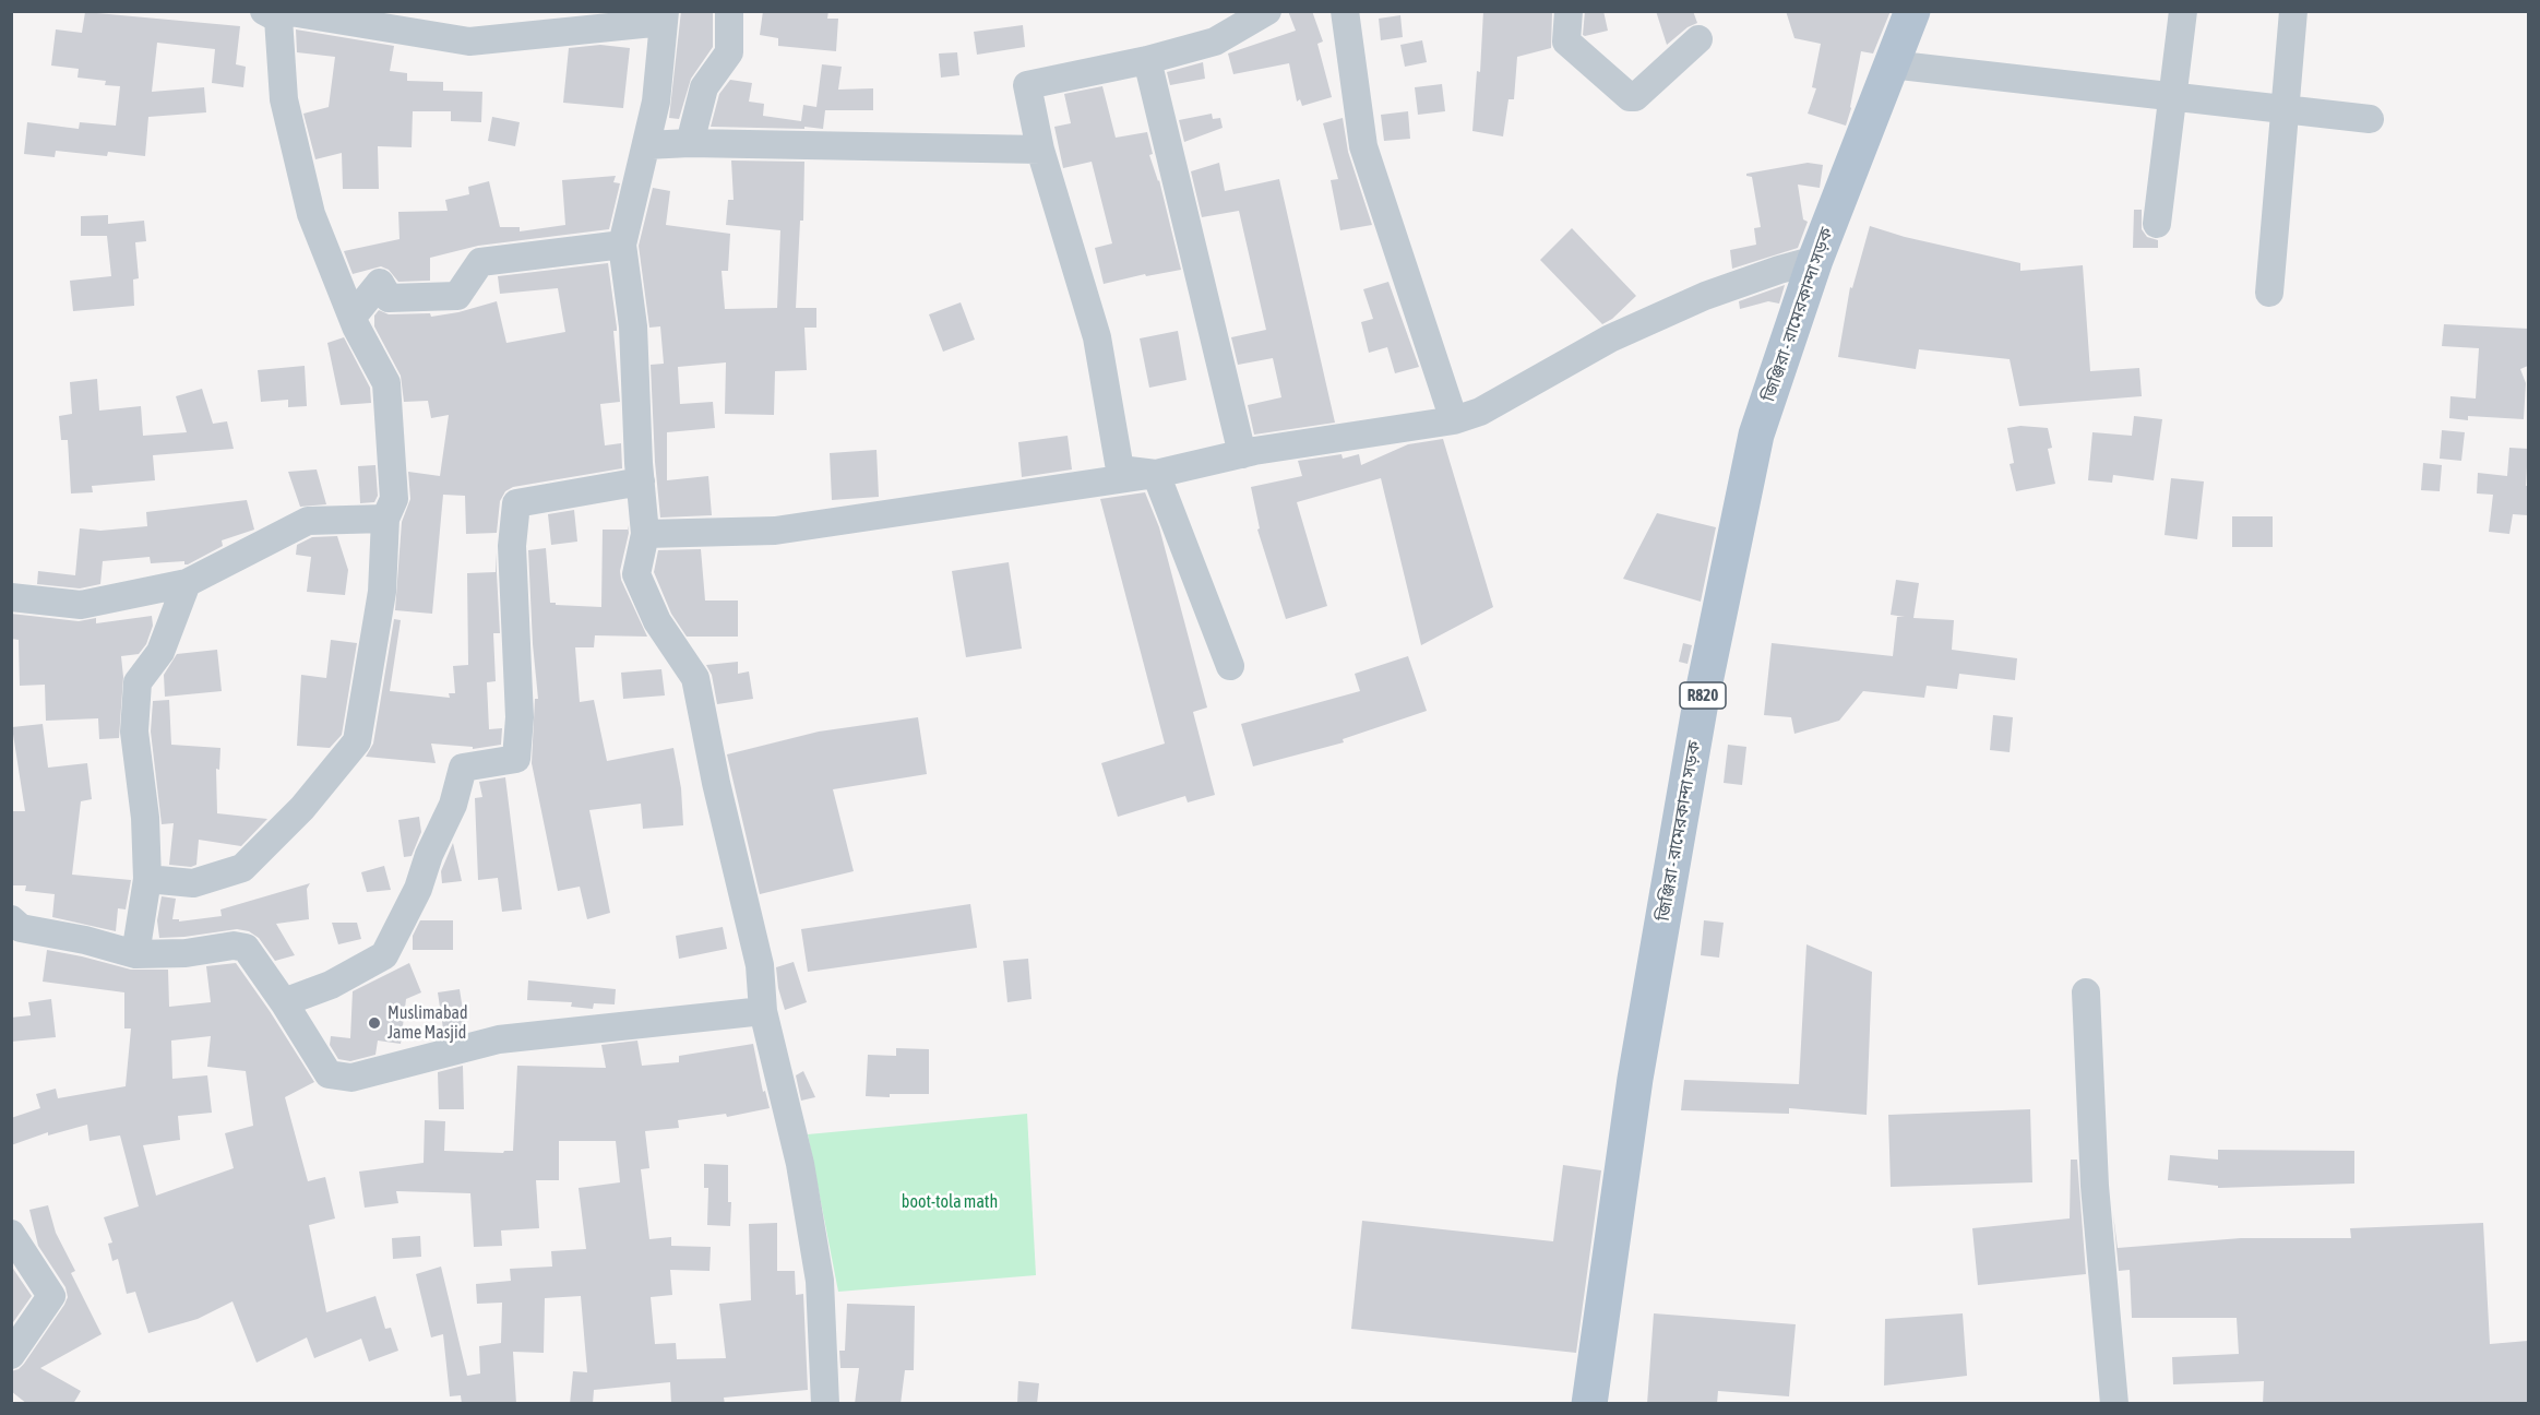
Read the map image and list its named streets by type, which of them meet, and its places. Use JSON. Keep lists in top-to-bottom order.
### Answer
{
  "streets": {
    "main road": ["জিঞ্জিরা - রামেরকান্দা সড়ক", "R820"]
  },
  "parks": ["boot-tola math"],
  "places": ["Muslimabad Jame Masjid"]
}
